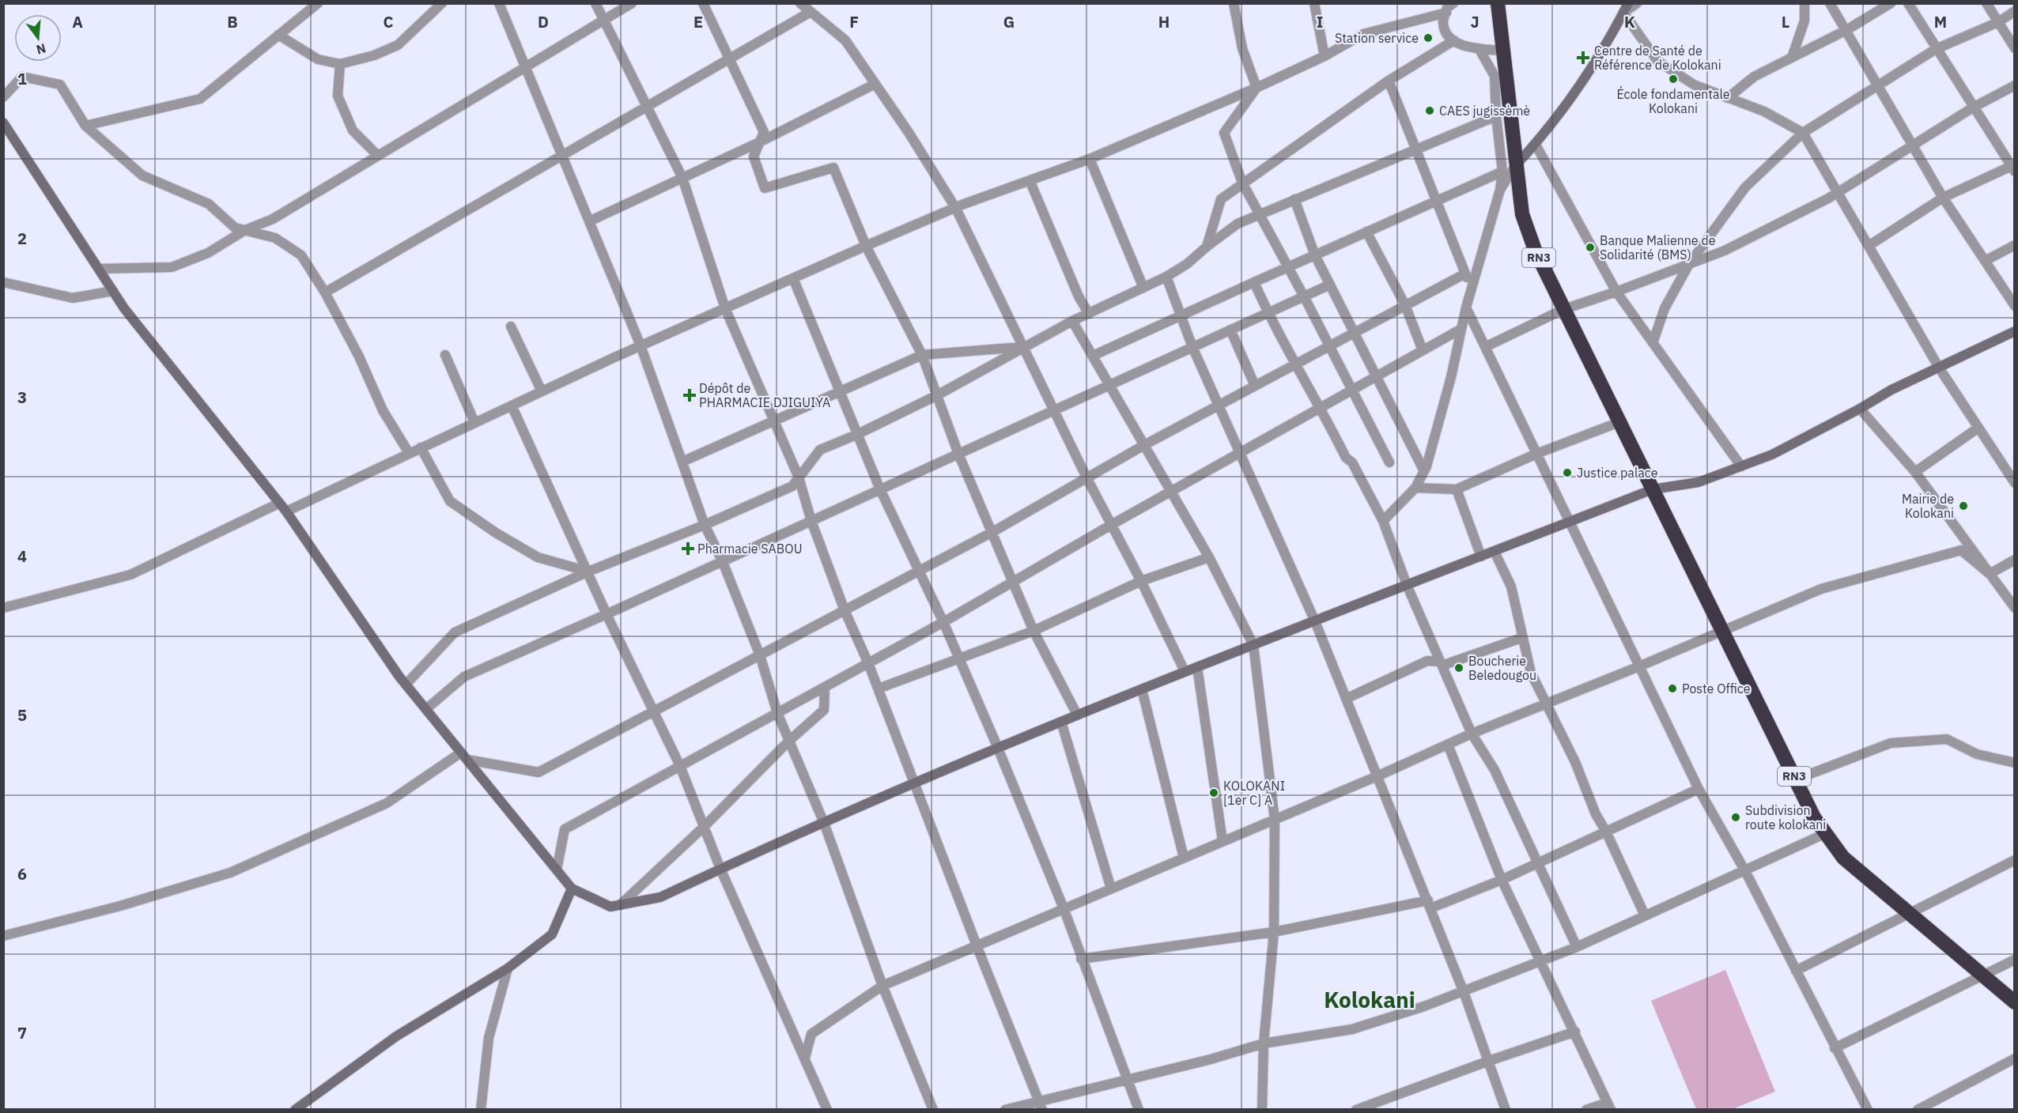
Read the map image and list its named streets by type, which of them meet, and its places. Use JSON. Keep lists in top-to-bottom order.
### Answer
{
  "streets": {
    "highway": ["RN3"]
  },
  "districts": ["Kolokani"],
  "places": {
    "other": [
      "Station service",
      "École fondamentale Kolokani",
      "CAES jugissèmè",
      "Banque Malienne de Solidarité (BMS)",
      "Justice palace",
      "Mairie de Kolokani",
      "Boucherie Beledougou",
      "Poste Office",
      "KOLOKANI [1er C] A",
      "Subdivision route kolokani"
    ],
    "health": ["Centre de Santé de Référence de Kolokani", "Dépôt de PHARMACIE DJIGUIYA", "Pharmacie SABOU"]
  },
  "north": "bottom",
  "grid": {
    "columns": [
      "A",
      "B",
      "C",
      "D",
      "E",
      "F",
      "G",
      "H",
      "I",
      "J",
      "K",
      "L",
      "M"
    ],
    "rows": [
      "1",
      "2",
      "3",
      "4",
      "5",
      "6",
      "7"
    ]
  }
}
